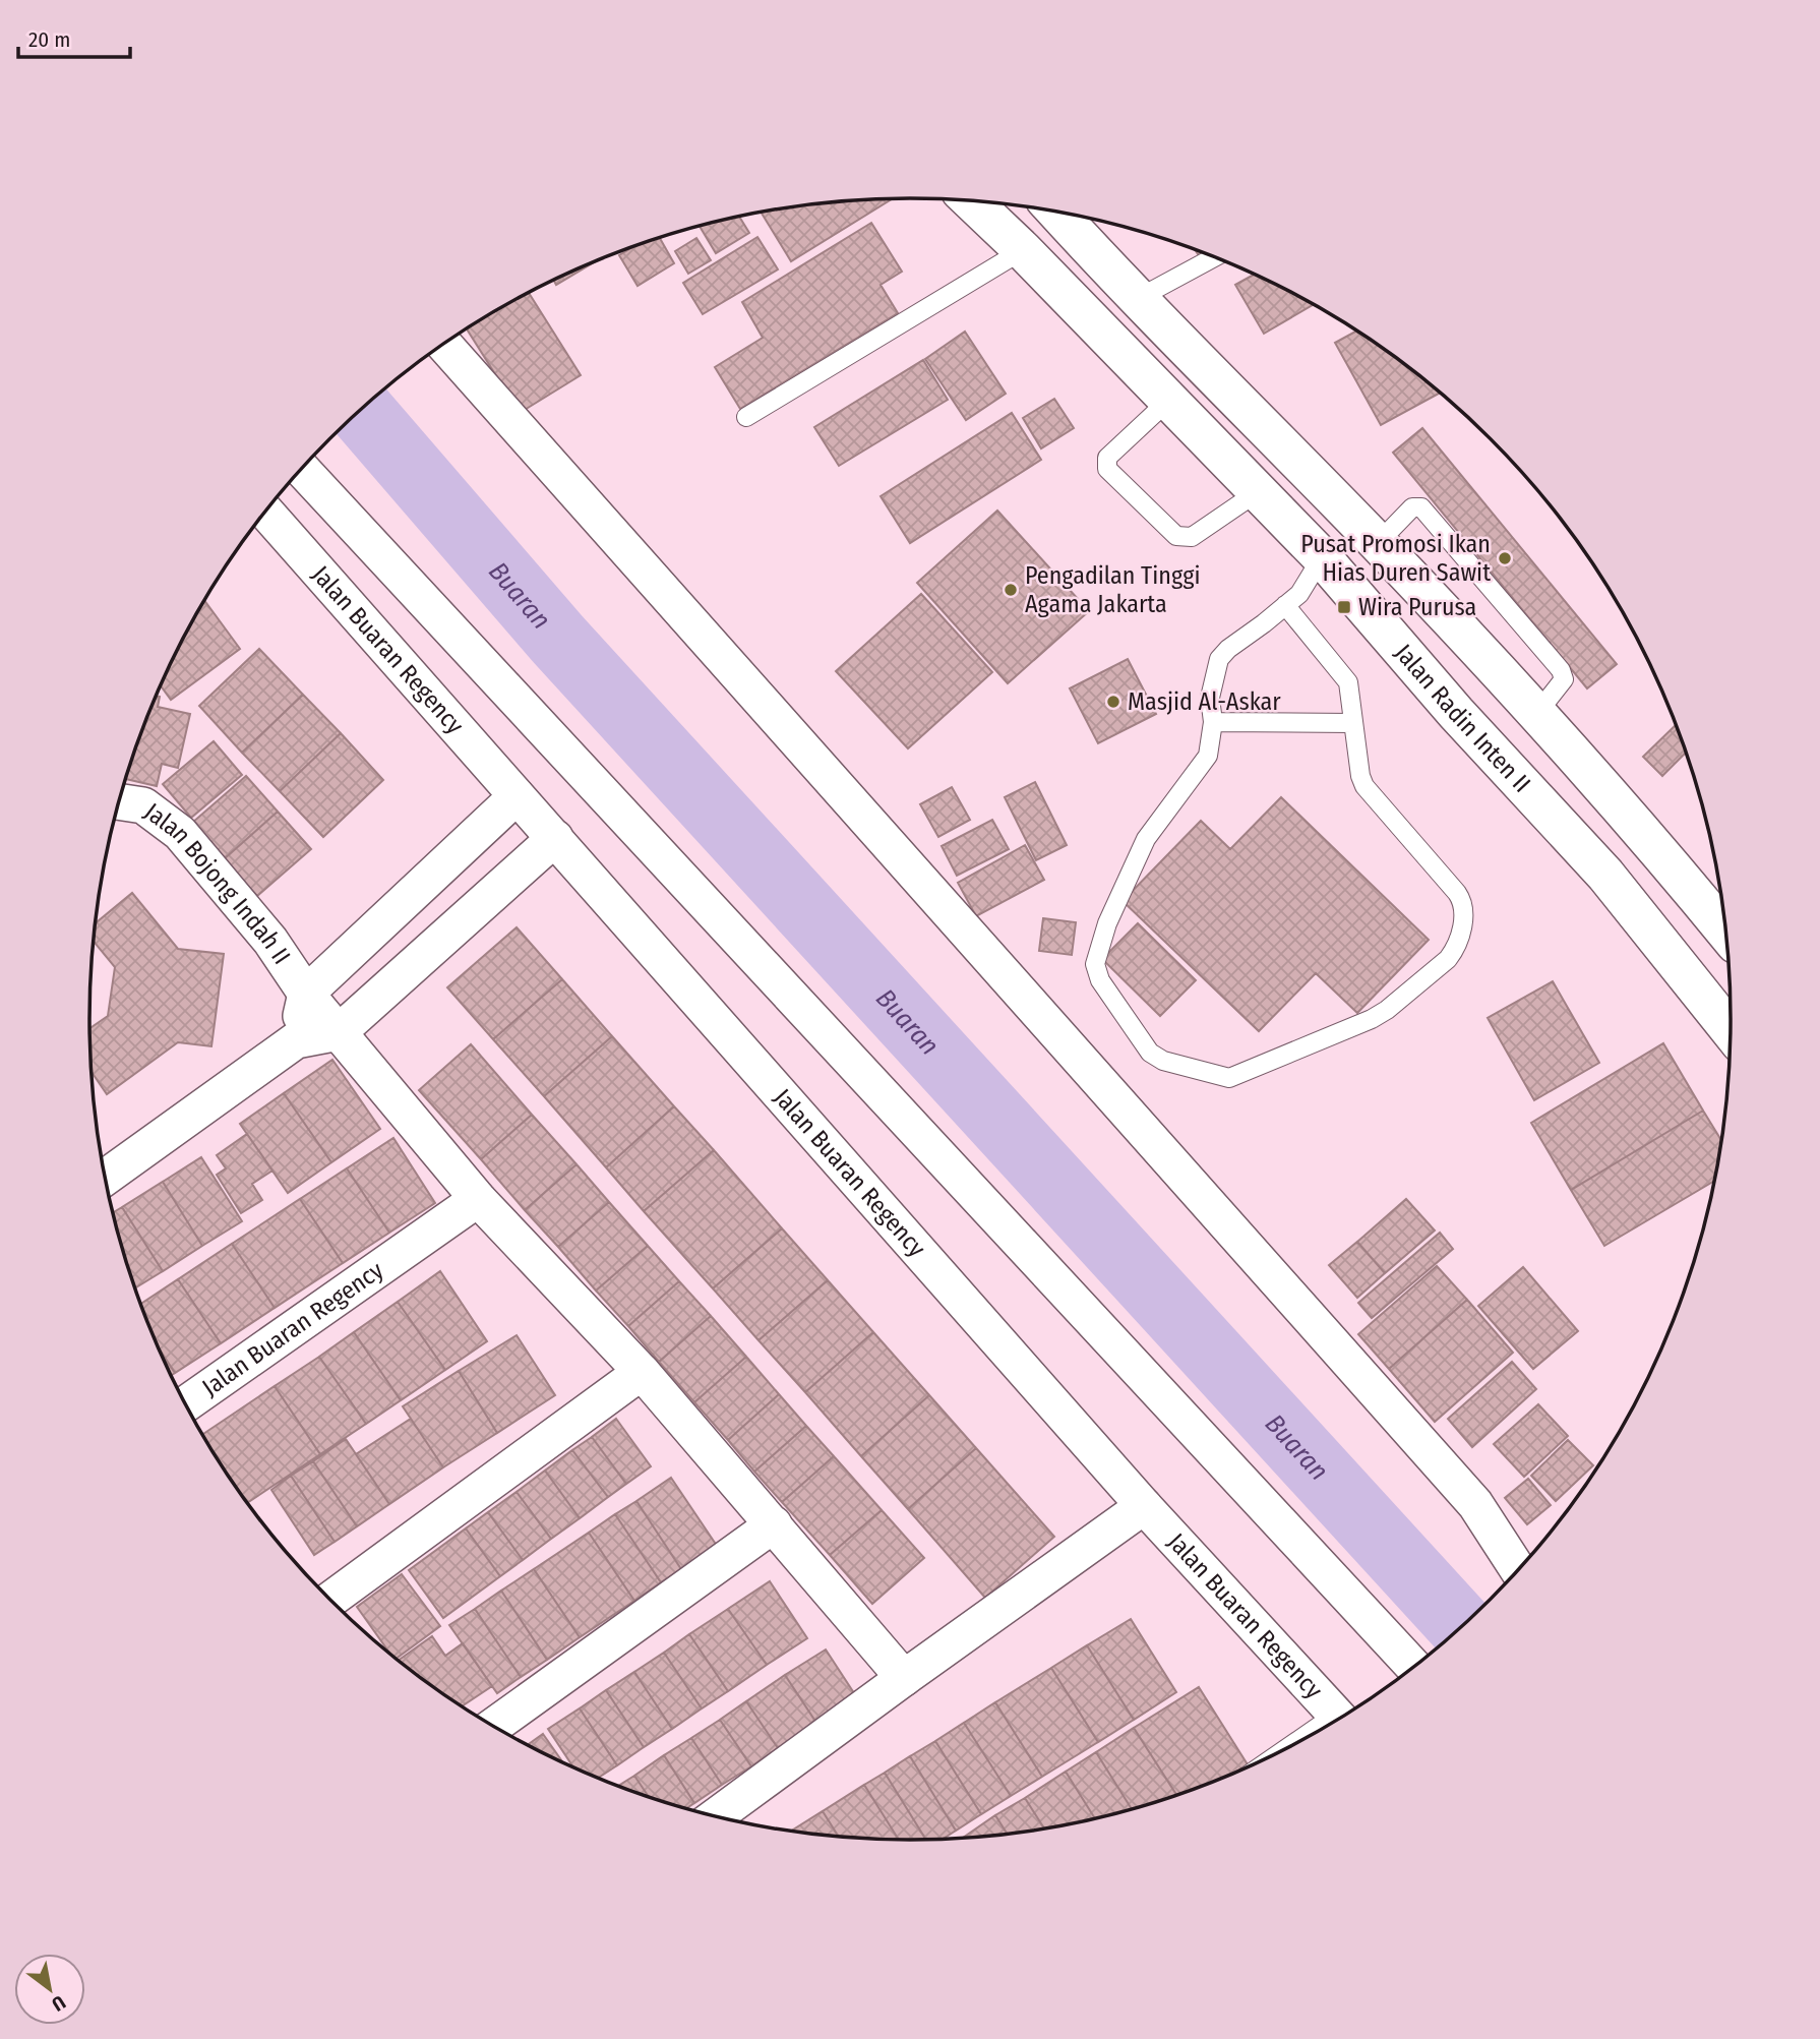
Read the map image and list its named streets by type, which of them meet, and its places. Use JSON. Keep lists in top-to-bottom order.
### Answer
{
  "streets": {
    "main road": ["Jalan Radin Inten II"],
    "street": ["Jalan Buaran Regency", "Jalan Bojong Indah II"]
  },
  "water": ["Buaran"],
  "places": {
    "other": ["Pusat Promosi Ikan Hias Duren Sawit", "Pengadilan Tinggi Agama Jakarta", "Masjid Al-Askar"],
    "transit": ["Wira Purusa"]
  },
  "scale_bar": "20 m",
  "north": "bottom right"
}
